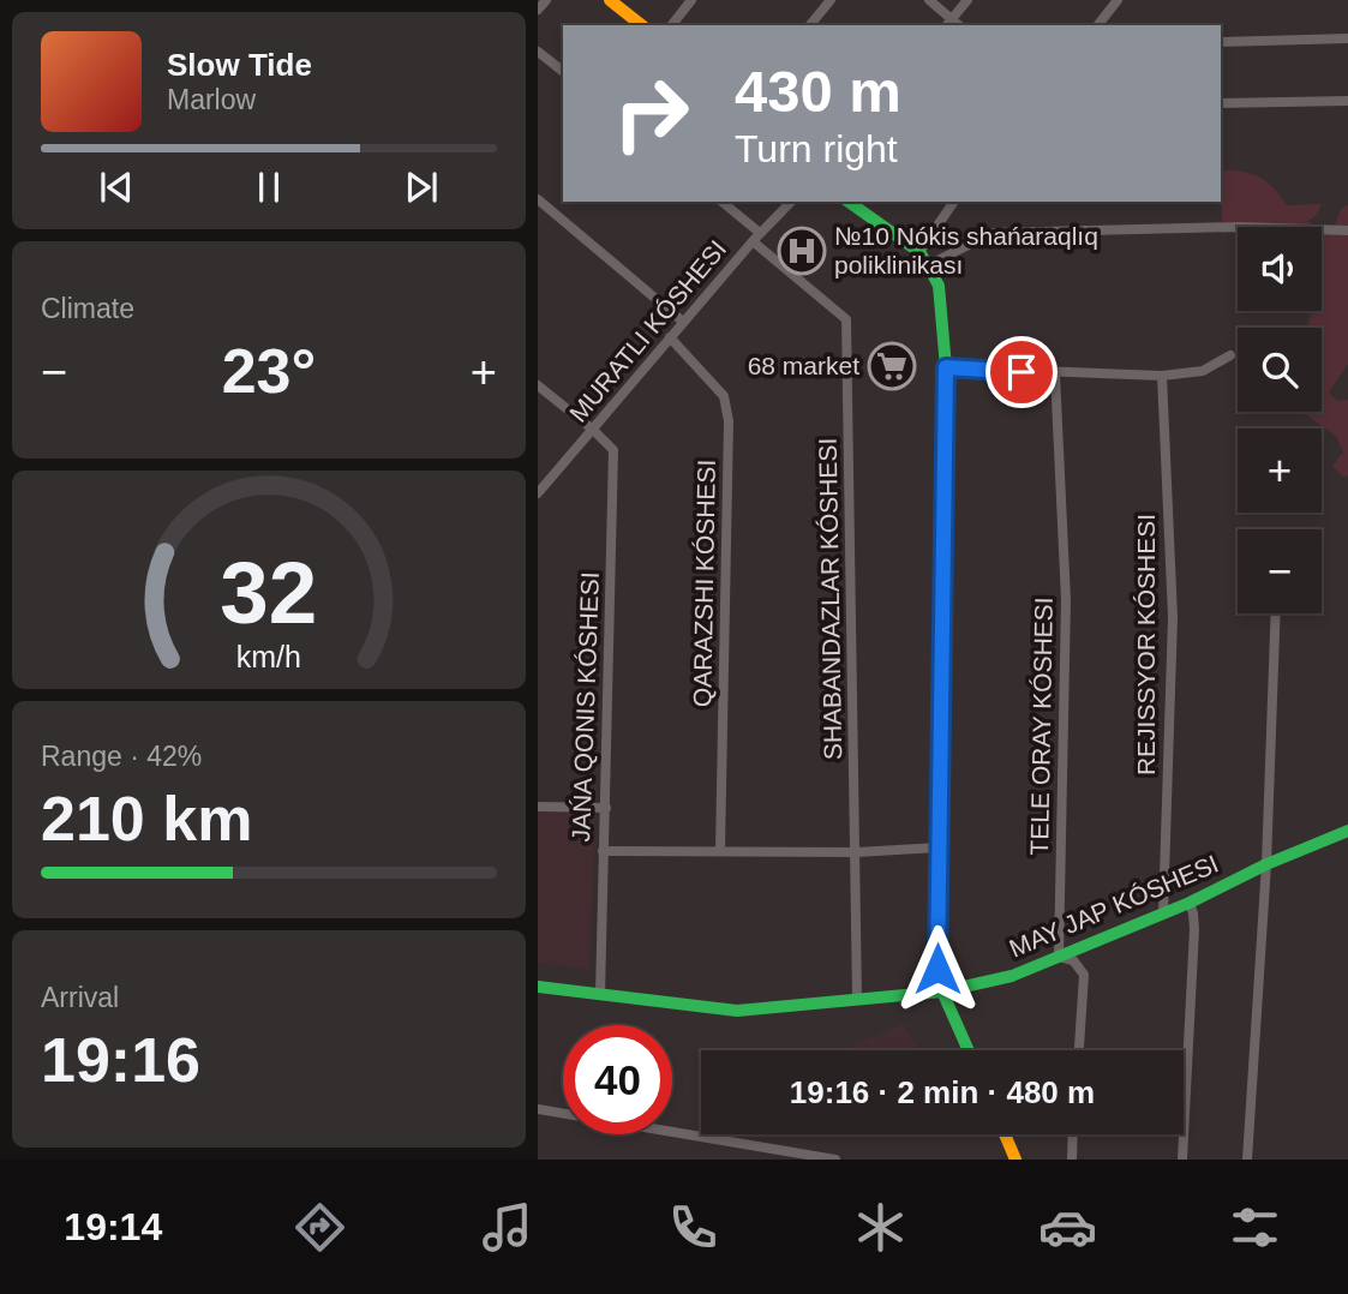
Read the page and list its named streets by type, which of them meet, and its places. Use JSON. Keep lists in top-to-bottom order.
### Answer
{
  "streets": {
    "street": [
      "SHABANDAZLAR KÓSHESI",
      "REJISSYOR KÓSHESI",
      "TELE ORAY KÓSHESI",
      "MAY JAP KÓSHESI"
    ]
  },
  "crossings": [
    ["SHABANDAZLAR KÓSHESI", "MAY JAP KÓSHESI"],
    ["REJISSYOR KÓSHESI", "MAY JAP KÓSHESI"],
    ["TELE ORAY KÓSHESI", "MAY JAP KÓSHESI"]
  ],
  "places": {
    "hospital": ["№10 Nókis shańaraqlıq poliklinikası"],
    "supermarket": ["68 market"]
  },
  "page": {
    "turn": ["430 m", "Turn right"],
    "song": ["Slow Tide", "Marlow"],
    "map_buttons": ["+", "−"],
    "tile": [
      "Climate",
      ["Range · 42%", "210 km"],
      ["Arrival", "19:16"]
    ],
    "heat": ["−", "23°", "+"],
    "limit": "40",
    "trip": "19:16 · 2 min · 480 m",
    "tabs": "19:14",
    "gauge": ["32", "km/h"]
  }
}
